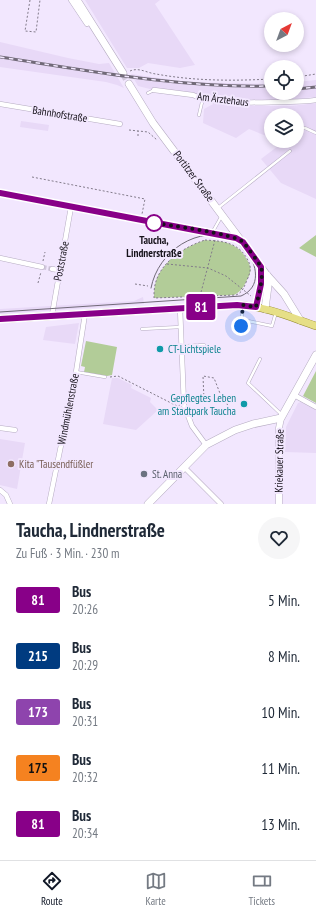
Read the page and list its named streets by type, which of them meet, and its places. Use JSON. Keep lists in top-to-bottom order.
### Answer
{
  "streets": {
    "main road": ["Portitzer Straße"],
    "street": [
      "Am Ärztehaus",
      "Bahnhofstraße",
      "Poststraße",
      "Windmühlenstraße",
      "Kriekauer Straße"
    ]
  },
  "places": [
    "Taucha, Lindnerstraße",
    "CT-Lichtspiele",
    "Gepflegtes Leben am Stadtpark Taucha",
    "Kita \"Tausendfüßler",
    "St. Anna"
  ],
  "lines": ["bus line 81"],
  "north": "top right",
  "page": {
    "on_map": "81",
    "heading": ["Taucha, Lindnerstraße", "Zu Fuß · 3 Min. · 230 m"],
    "list": [
      {
        "mark": "81",
        "name": "Bus",
        "note": "20:26",
        "value": "5 Min."
      },
      {
        "mark": "215",
        "name": "Bus",
        "note": "20:29",
        "value": "8 Min."
      },
      {
        "mark": "173",
        "name": "Bus",
        "note": "20:31",
        "value": "10 Min."
      },
      {
        "mark": "175",
        "name": "Bus",
        "note": "20:32",
        "value": "11 Min."
      },
      {
        "mark": "81",
        "name": "Bus",
        "note": "20:34",
        "value": "13 Min."
      }
    ],
    "tabs": ["Route", "Karte", "Tickets"]
  }
}
